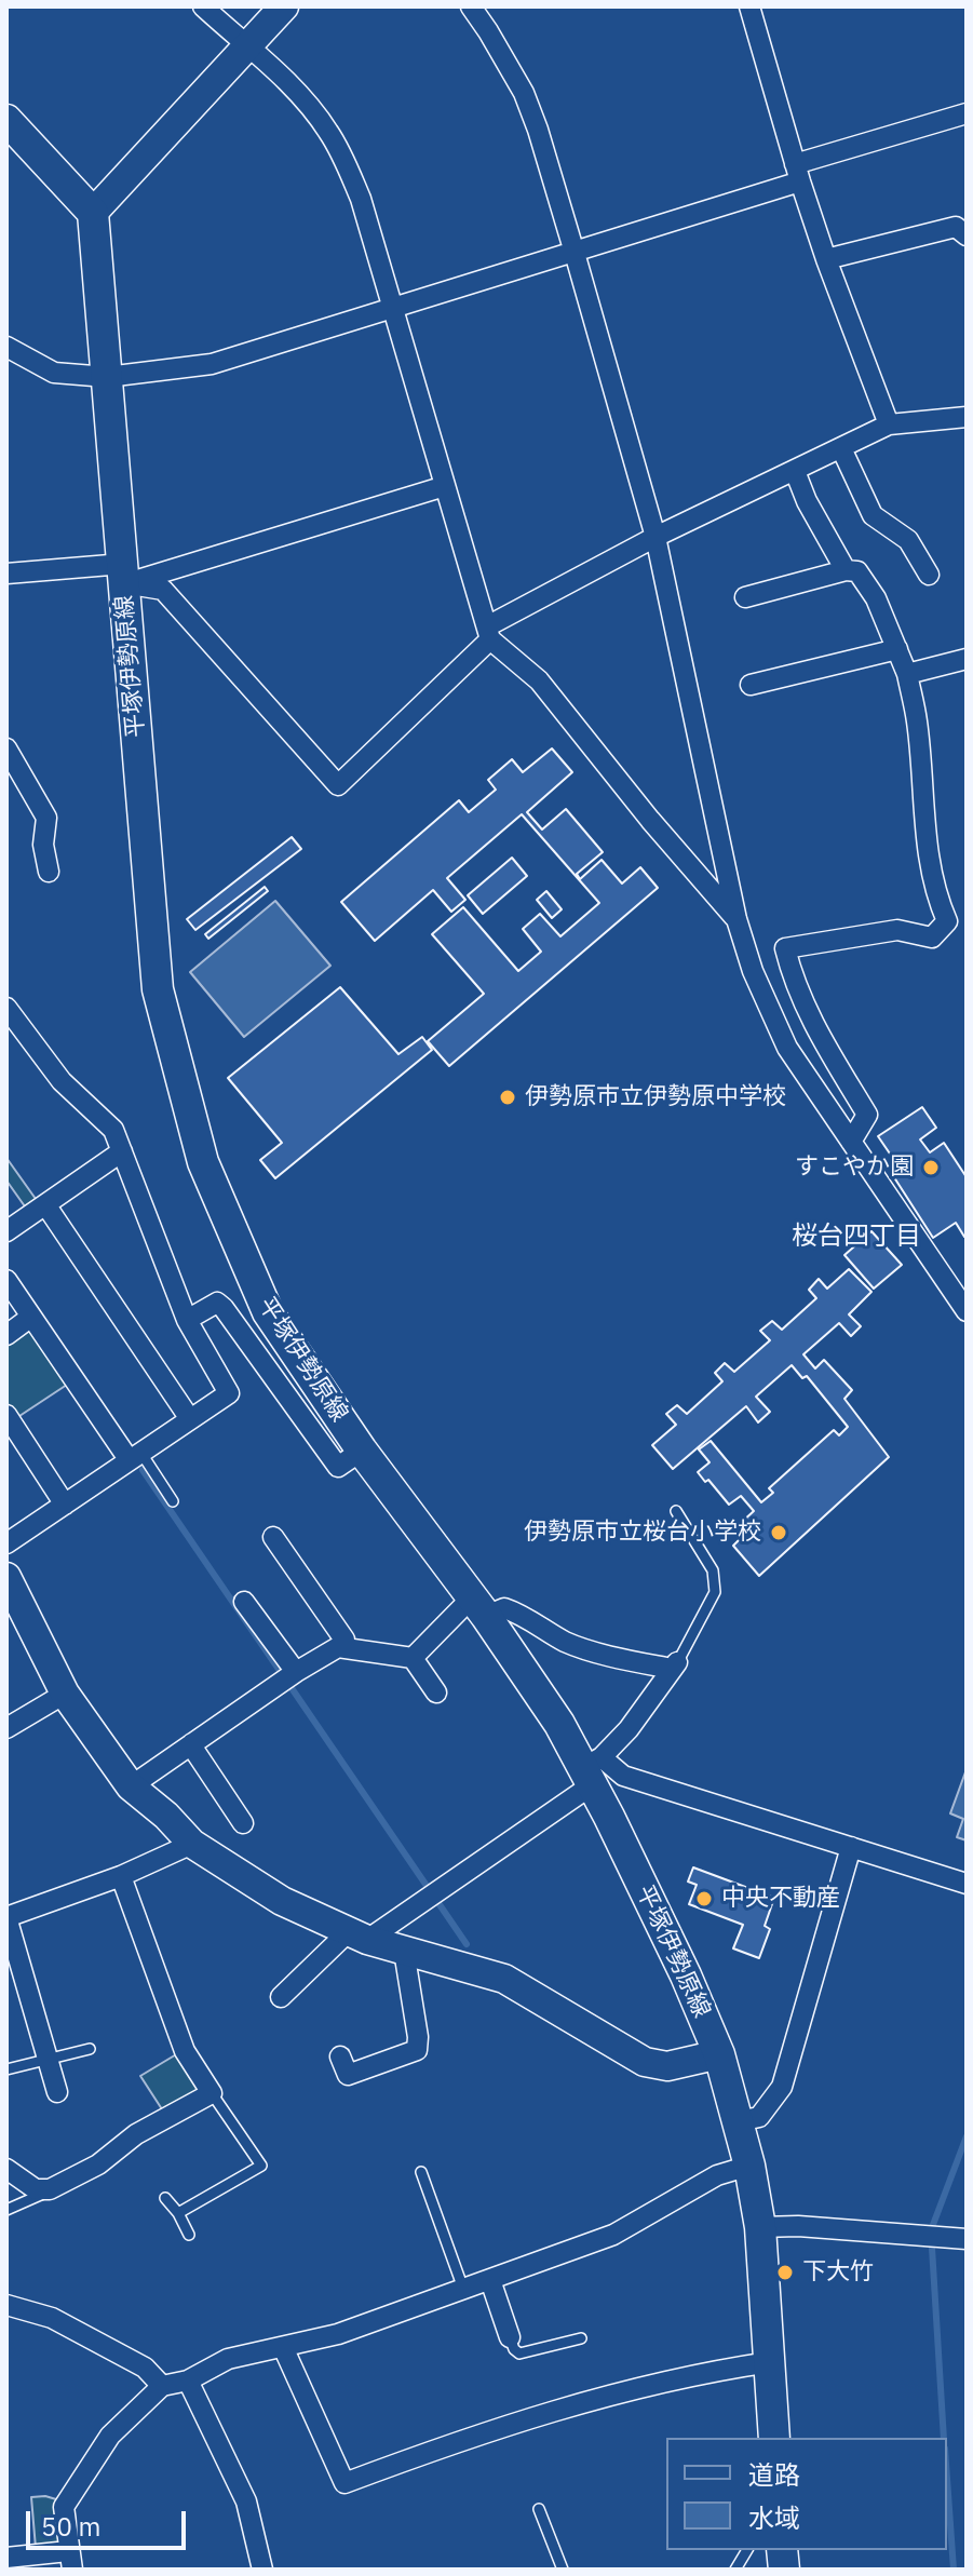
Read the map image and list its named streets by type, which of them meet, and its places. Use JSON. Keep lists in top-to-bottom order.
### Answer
{
  "streets": {
    "main road": ["平塚伊勢原線"]
  },
  "districts": ["桜台四丁目"],
  "places": [
    "伊勢原市立伊勢原中学校",
    "すこやか園",
    "伊勢原市立桜台小学校",
    "中央不動産",
    "下大竹"
  ],
  "legend": ["道路", "水域"],
  "scale_bar": "50 m"
}
